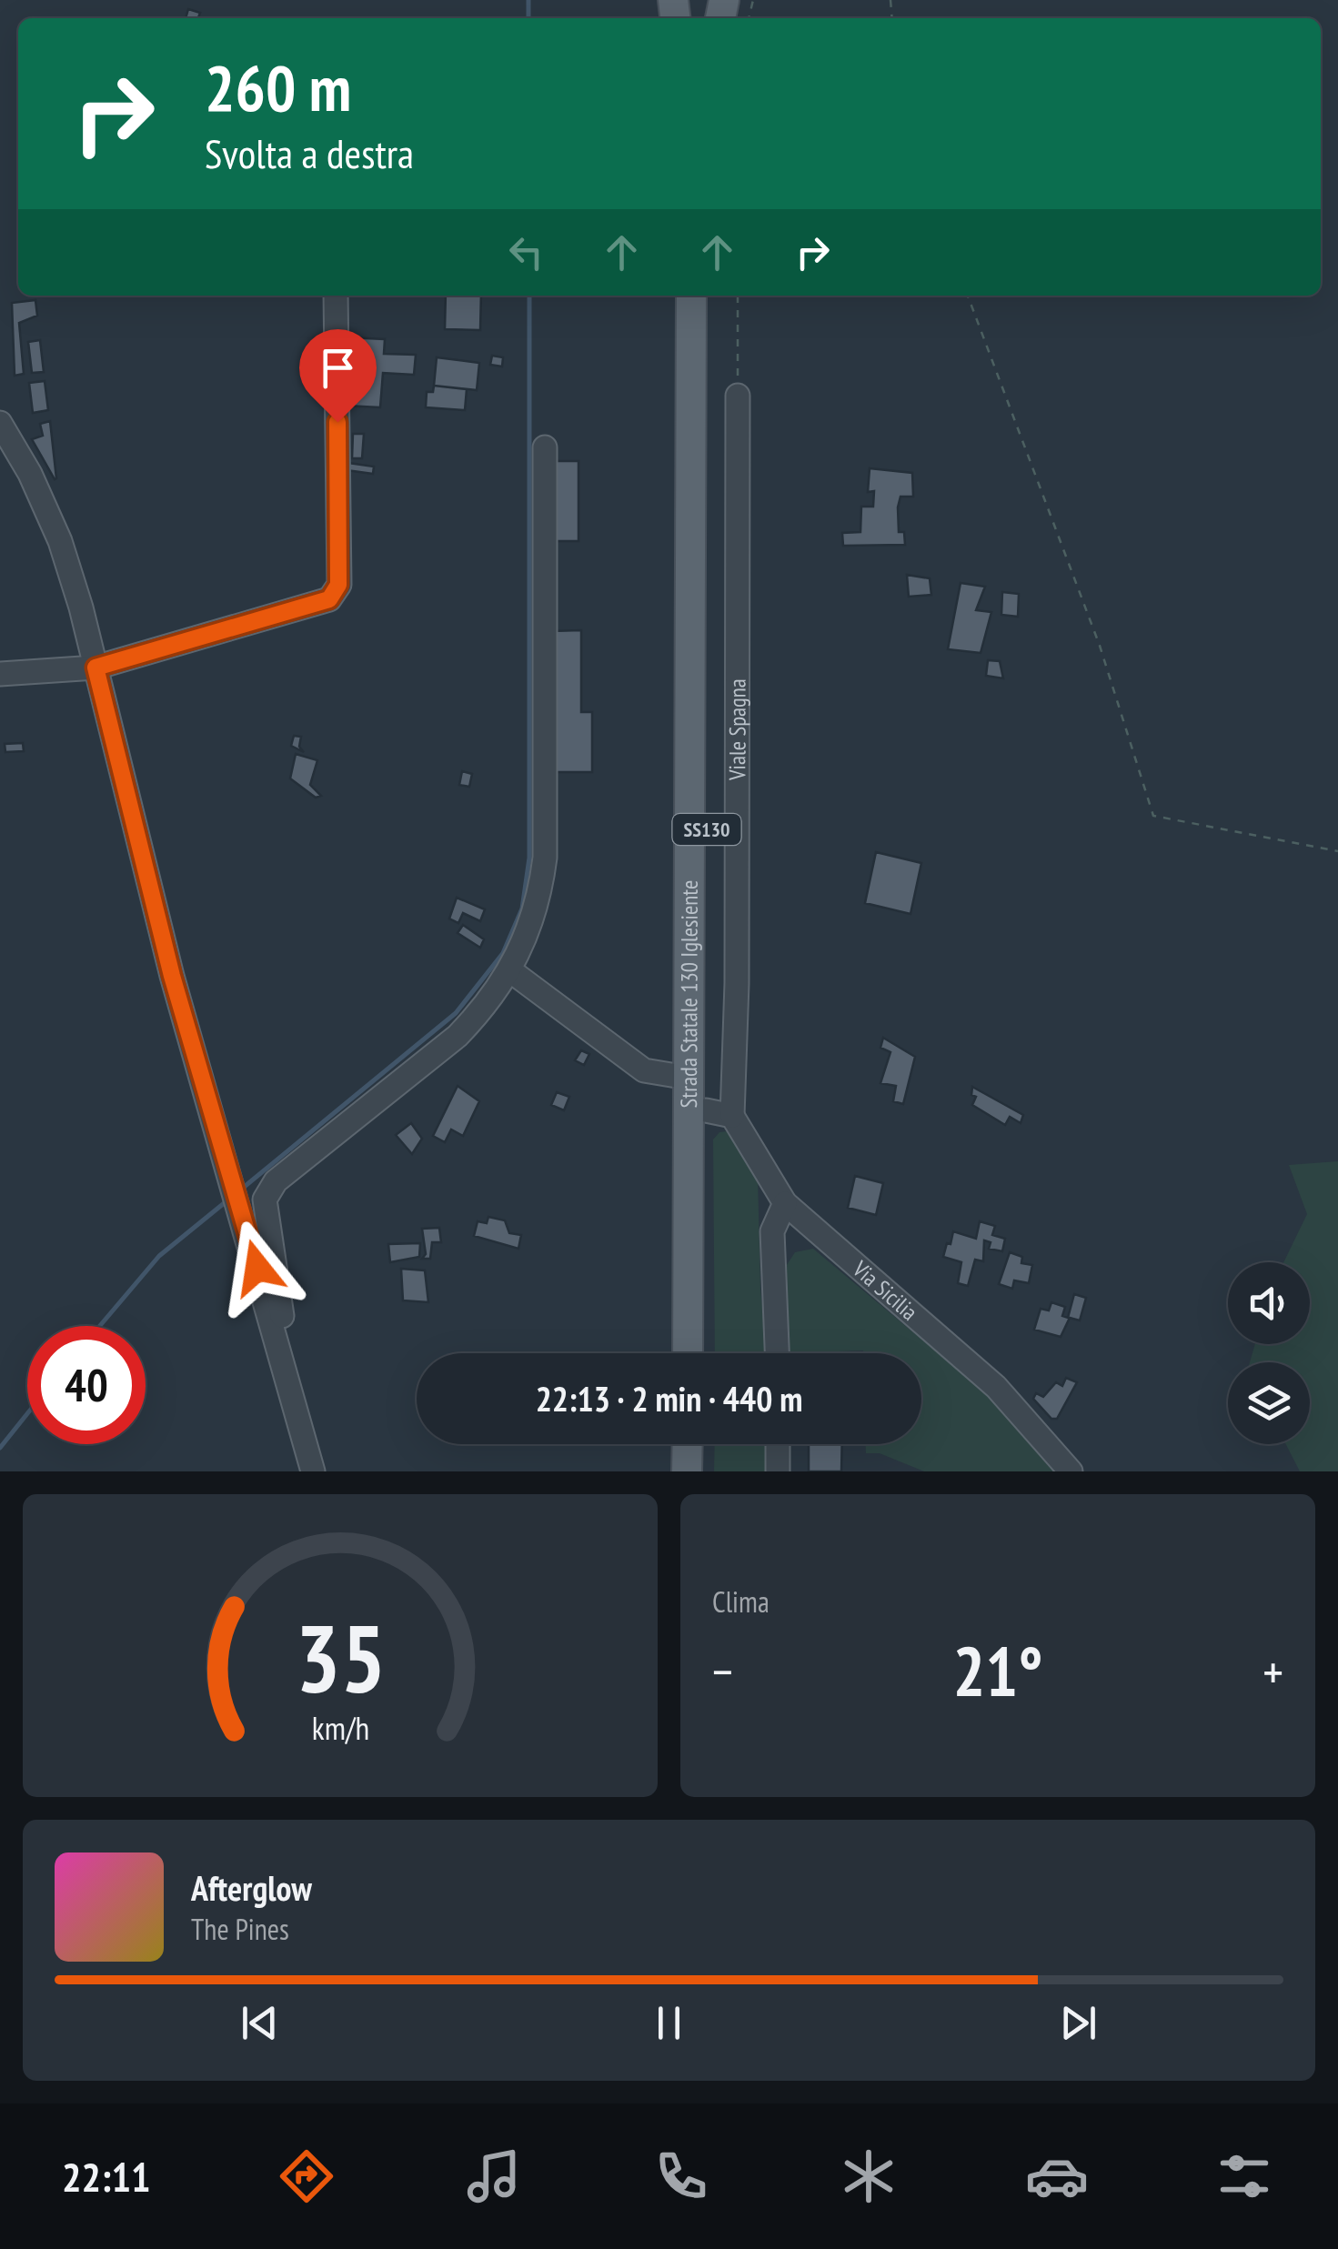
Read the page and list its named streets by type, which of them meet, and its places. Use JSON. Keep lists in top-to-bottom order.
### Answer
{
  "streets": {
    "main road": ["SS130", "Strada Statale 130 Iglesiente"],
    "street": ["Viale Spagna", "Via Sicilia"]
  },
  "crossings": [
    ["Viale Spagna", "Strada Statale 130 Iglesiente"],
    ["Viale Spagna", "Via Sicilia"],
    ["Strada Statale 130 Iglesiente", "Via Sicilia"]
  ],
  "page": {
    "turn": ["260 m", "Svolta a destra"],
    "limit": "40",
    "trip": "22:13 · 2 min · 440 m",
    "tile": "Clima",
    "heat": ["−", "21°", "+"],
    "song": ["Afterglow", "The Pines"],
    "tabs": "22:11",
    "gauge": ["35", "km/h"]
  }
}
